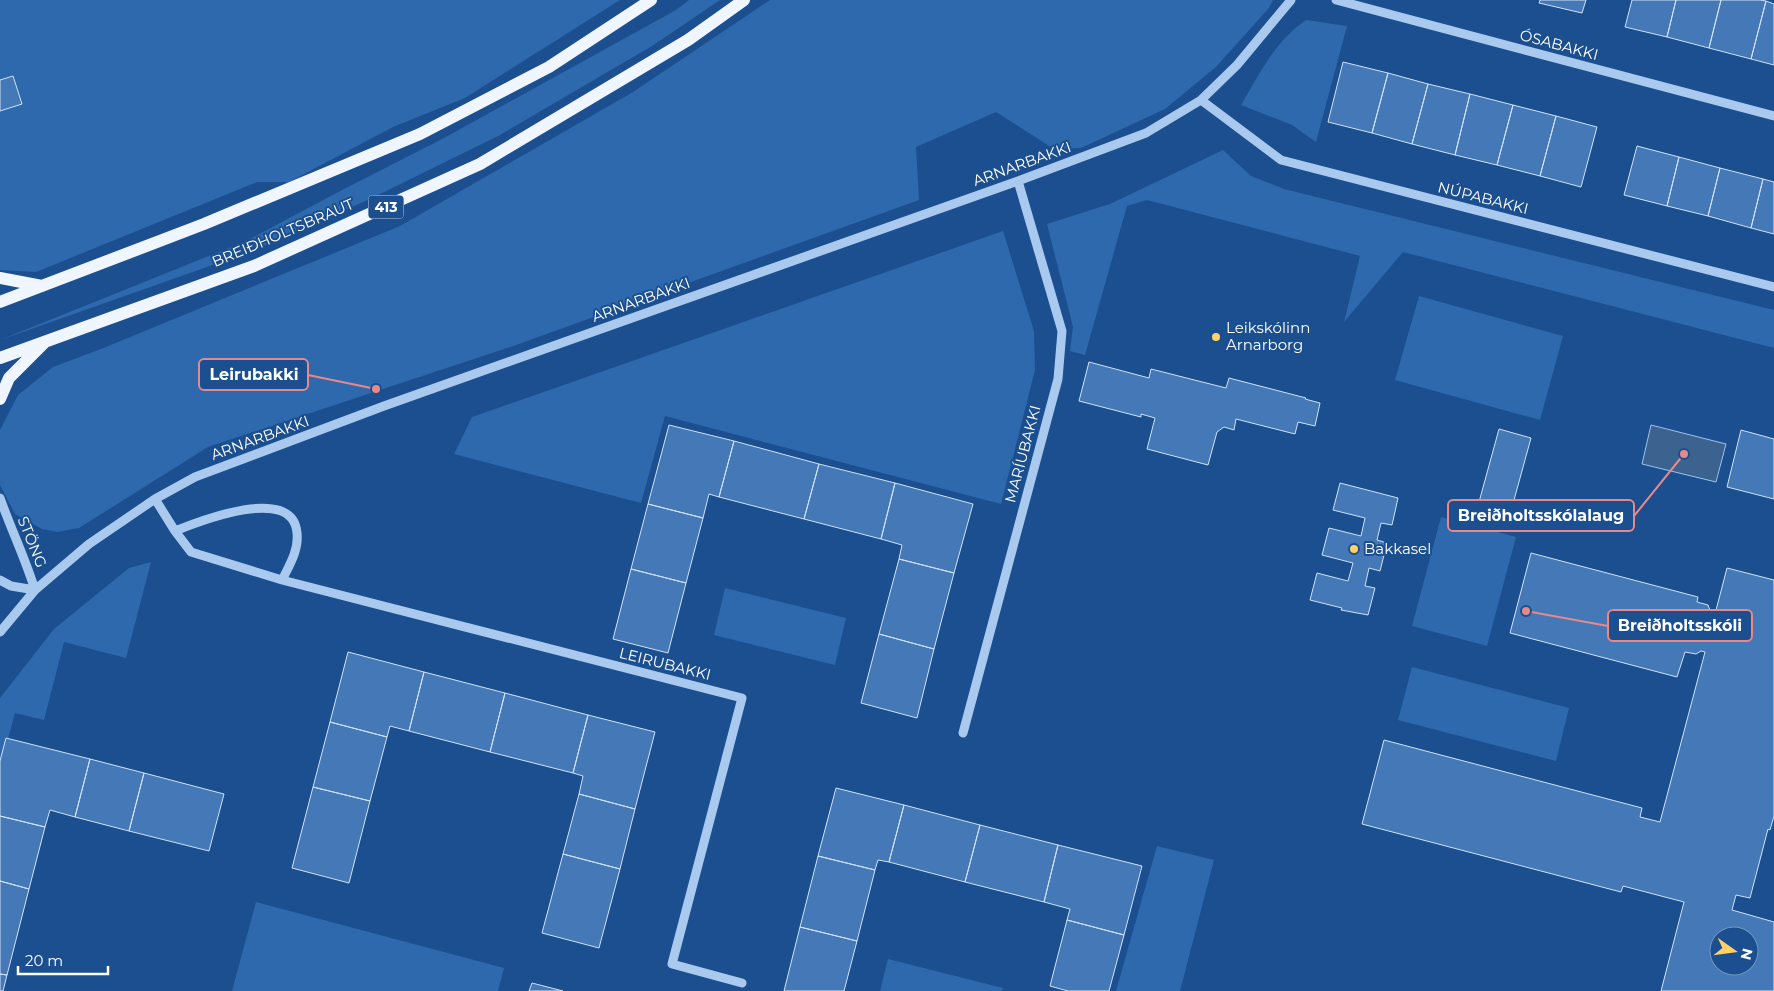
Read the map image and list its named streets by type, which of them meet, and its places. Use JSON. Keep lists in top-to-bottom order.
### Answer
{
  "streets": {
    "main road": ["413", "BREIÐHOLTSBRAUT"],
    "street": [
      "ÓSABAKKI",
      "ARNARBAKKI",
      "NÚPABAKKI",
      "MARÍUBAKKI",
      "STÖNG",
      "LEIRUBAKKI"
    ]
  },
  "crossings": [
    ["ARNARBAKKI", "NÚPABAKKI"],
    ["ARNARBAKKI", "MARÍUBAKKI"],
    ["ARNARBAKKI", "STÖNG"],
    ["ARNARBAKKI", "LEIRUBAKKI"]
  ],
  "places": [
    "Leikskólinn Arnarborg",
    "Leirubakki",
    "Breiðholtsskólalaug",
    "Bakkasel",
    "Breiðholtsskóli"
  ],
  "scale_bar": "20 m",
  "north": "right"
}
